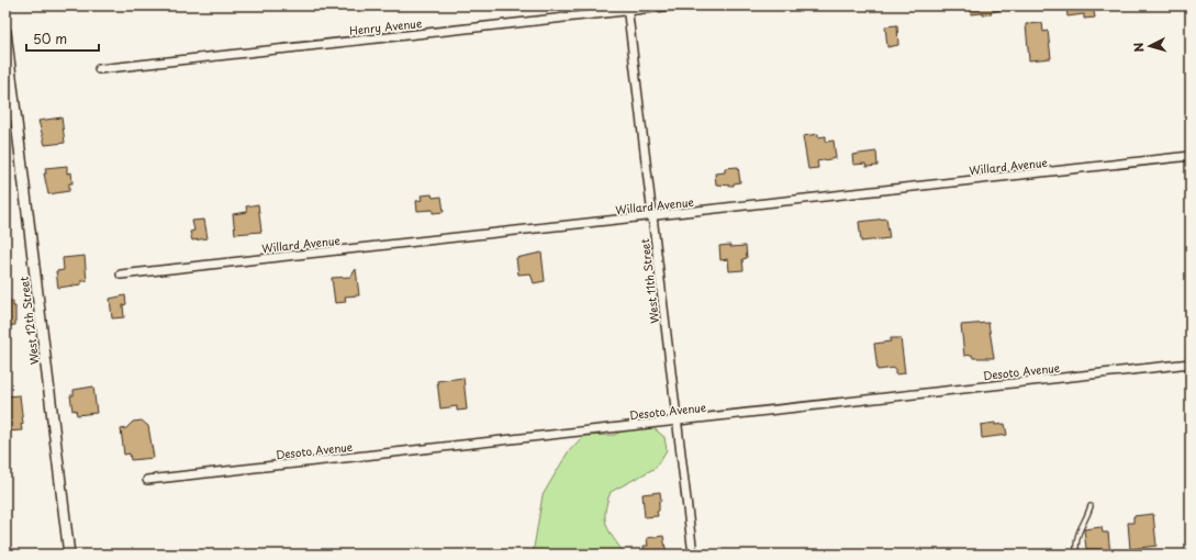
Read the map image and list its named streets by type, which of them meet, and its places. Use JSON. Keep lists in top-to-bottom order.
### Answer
{
  "streets": {
    "street": [
      "Henry Avenue",
      "Willard Avenue",
      "West 11th Street",
      "West 12th Street",
      "Desoto Avenue"
    ]
  },
  "crossings": [
    ["Henry Avenue", "West 11th Street"],
    ["Willard Avenue", "West 11th Street"],
    ["West 11th Street", "Desoto Avenue"]
  ],
  "scale_bar": "50 m",
  "north": "left"
}
